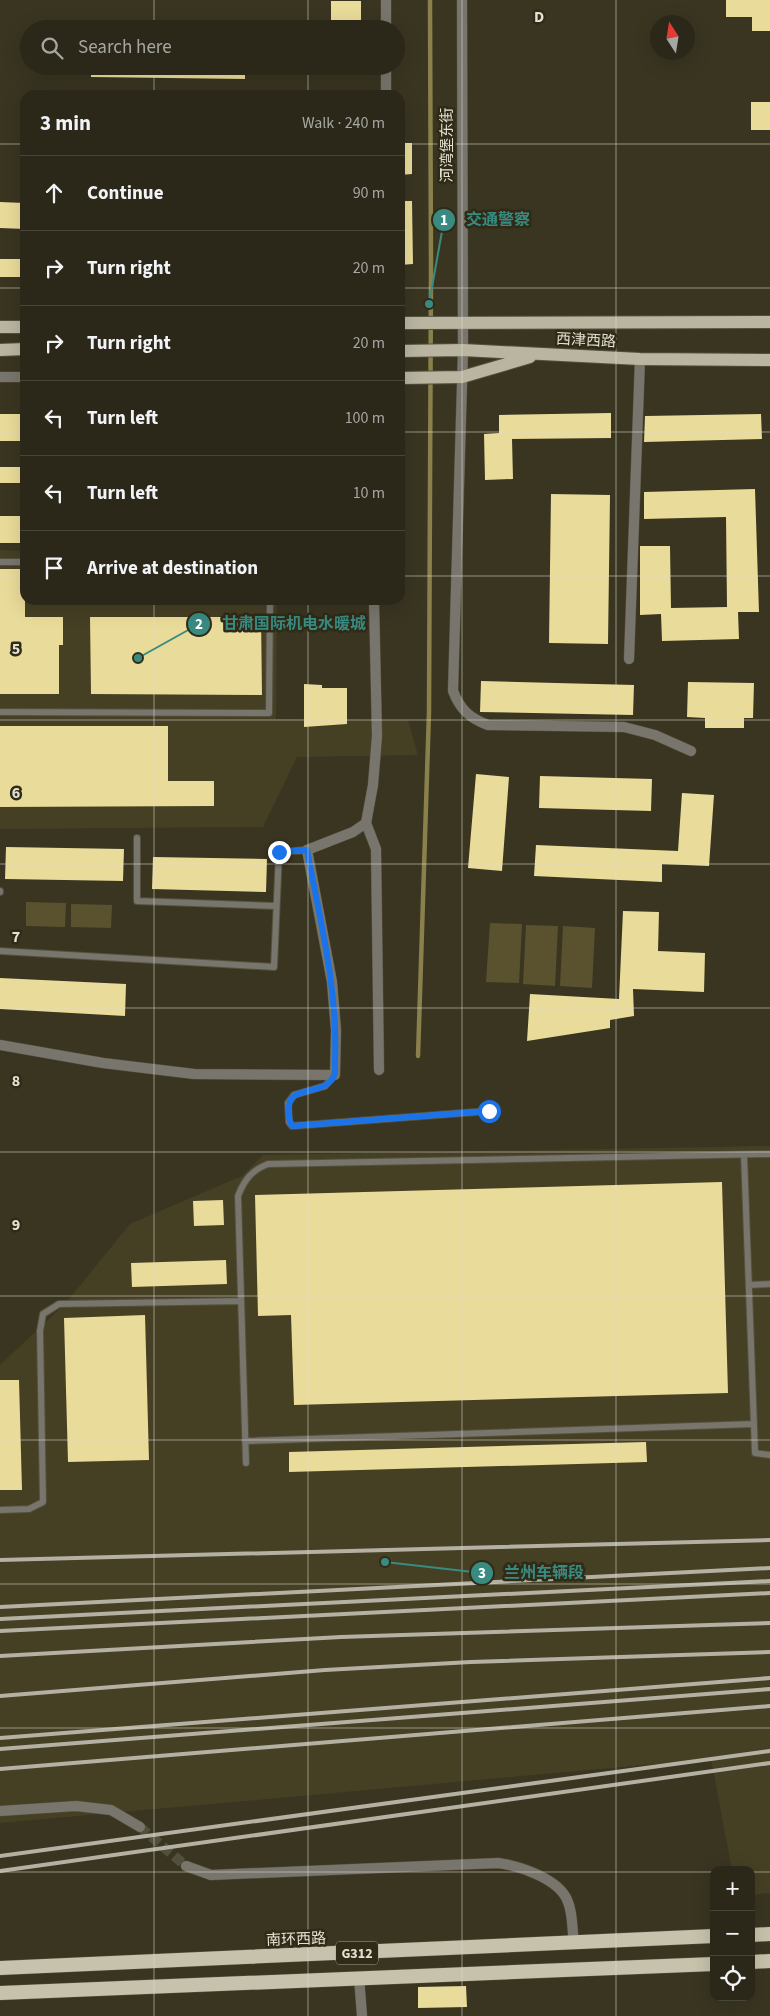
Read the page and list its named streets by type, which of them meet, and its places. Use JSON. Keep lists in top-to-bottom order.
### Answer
{
  "streets": {
    "highway": ["南环西路", "G312"],
    "main road": ["西津西路"],
    "street": ["河湾堡东街"]
  },
  "crossings": [
    ["河湾堡东街", "西津西路"]
  ],
  "places": ["交通警察", "甘肃国际机电水暖城", "兰州车辆段"],
  "north": "top",
  "page": {
    "search": "Search here",
    "heading": ["3 min", "Walk · 240 m"],
    "list": [
      ["Continue", "90 m"],
      ["Turn right", "20 m"],
      ["Turn right", "20 m"],
      ["Turn left", "100 m"],
      ["Turn left", "10 m"],
      "Arrive at destination"
    ],
    "map_buttons": ["+", "−"]
  },
  "grid": {
    "columns": ["D"],
    "rows": [
      "5",
      "6",
      "7",
      "8",
      "9"
    ]
  }
}
